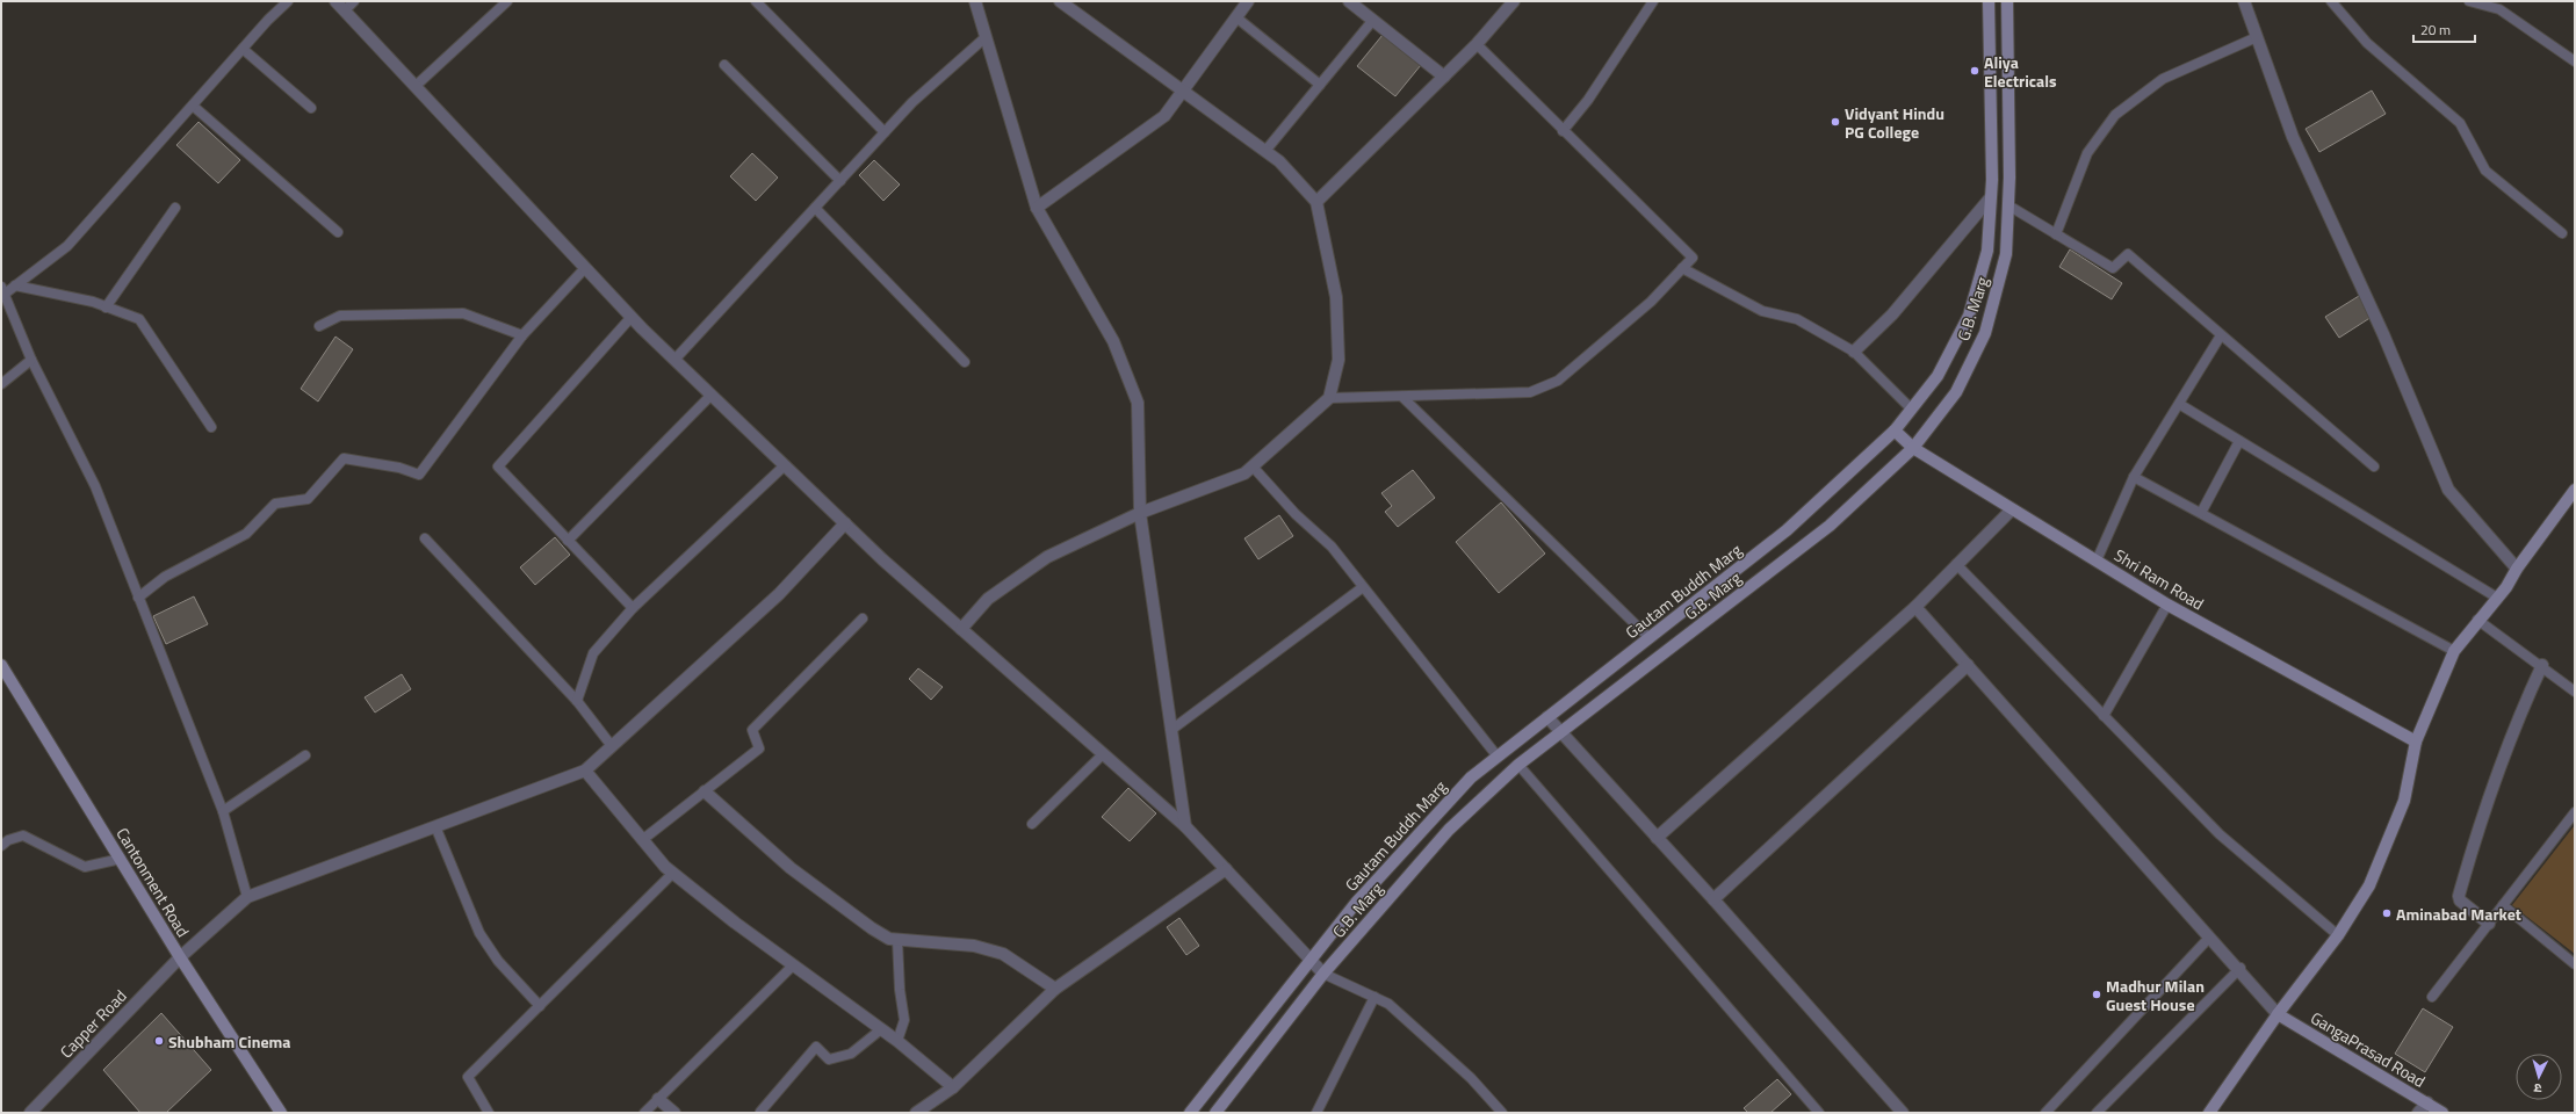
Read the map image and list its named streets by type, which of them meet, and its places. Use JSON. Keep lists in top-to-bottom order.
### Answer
{
  "streets": {
    "street": [
      "G.B. Marg",
      "Shri Ram Road",
      "Gautam Buddh Marg",
      "Cantonment Road",
      "Capper Road",
      "GangaPrasad Road"
    ]
  },
  "crossings": [
    ["G.B. Marg", "Shri Ram Road"],
    ["Shri Ram Road", "Gautam Buddh Marg"],
    ["Cantonment Road", "Capper Road"]
  ],
  "places": [
    "Aliya Electricals",
    "Vidyant Hindu PG College",
    "Aminabad Market",
    "Madhur Milan Guest House",
    "Shubham Cinema"
  ],
  "scale_bar": "20 m",
  "north": "bottom"
}
